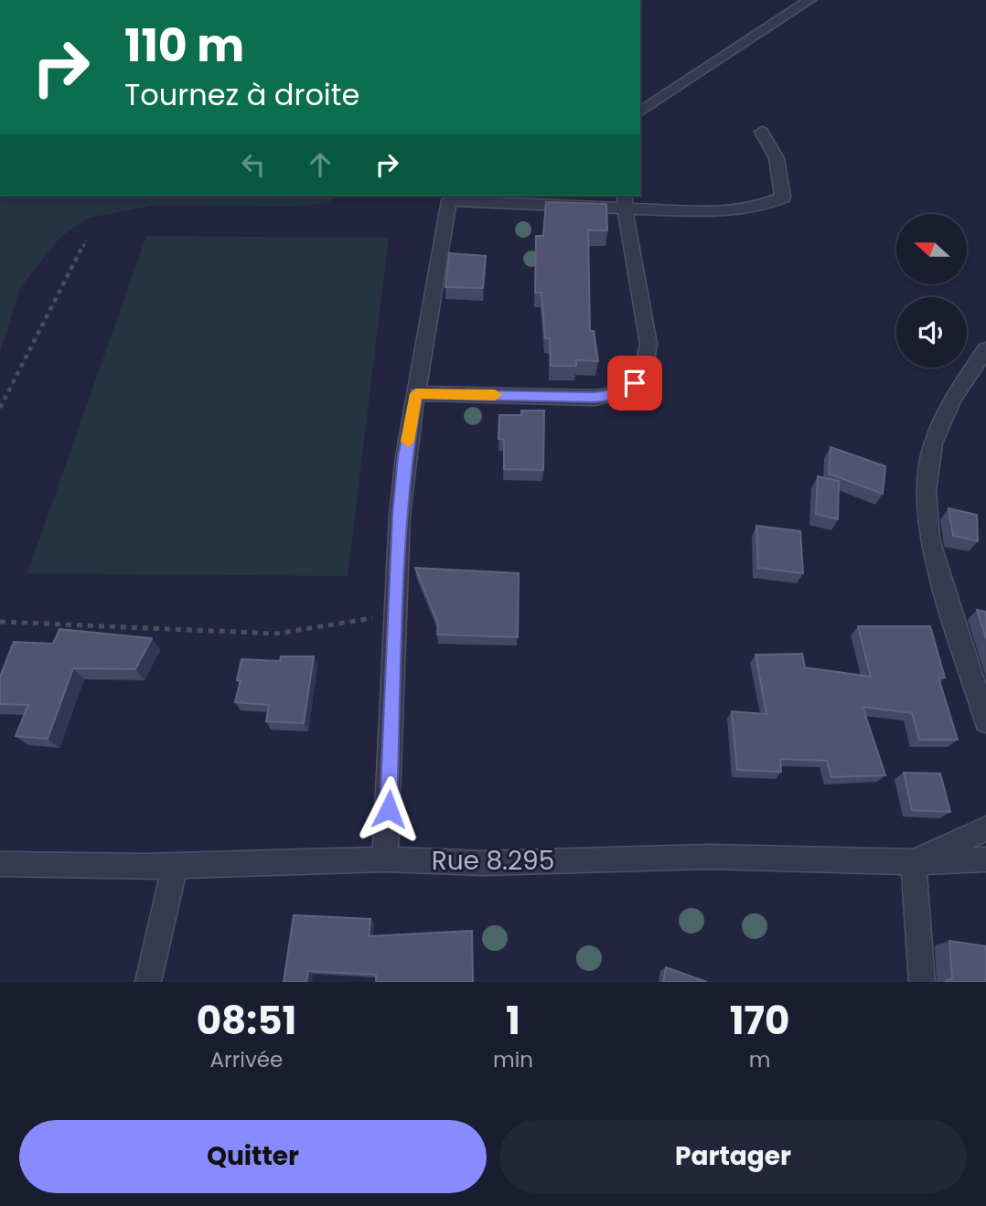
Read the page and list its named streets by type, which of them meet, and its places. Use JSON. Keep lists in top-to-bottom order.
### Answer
{
  "streets": {
    "street": ["Rue 8.295"]
  },
  "north": "left",
  "page": {
    "turn": ["110 m", "Tournez à droite"],
    "eta": [
      "08:51",
      "Arrivée",
      "1",
      "min",
      "170",
      "m"
    ],
    "buttons": ["Quitter", "Partager"]
  }
}
